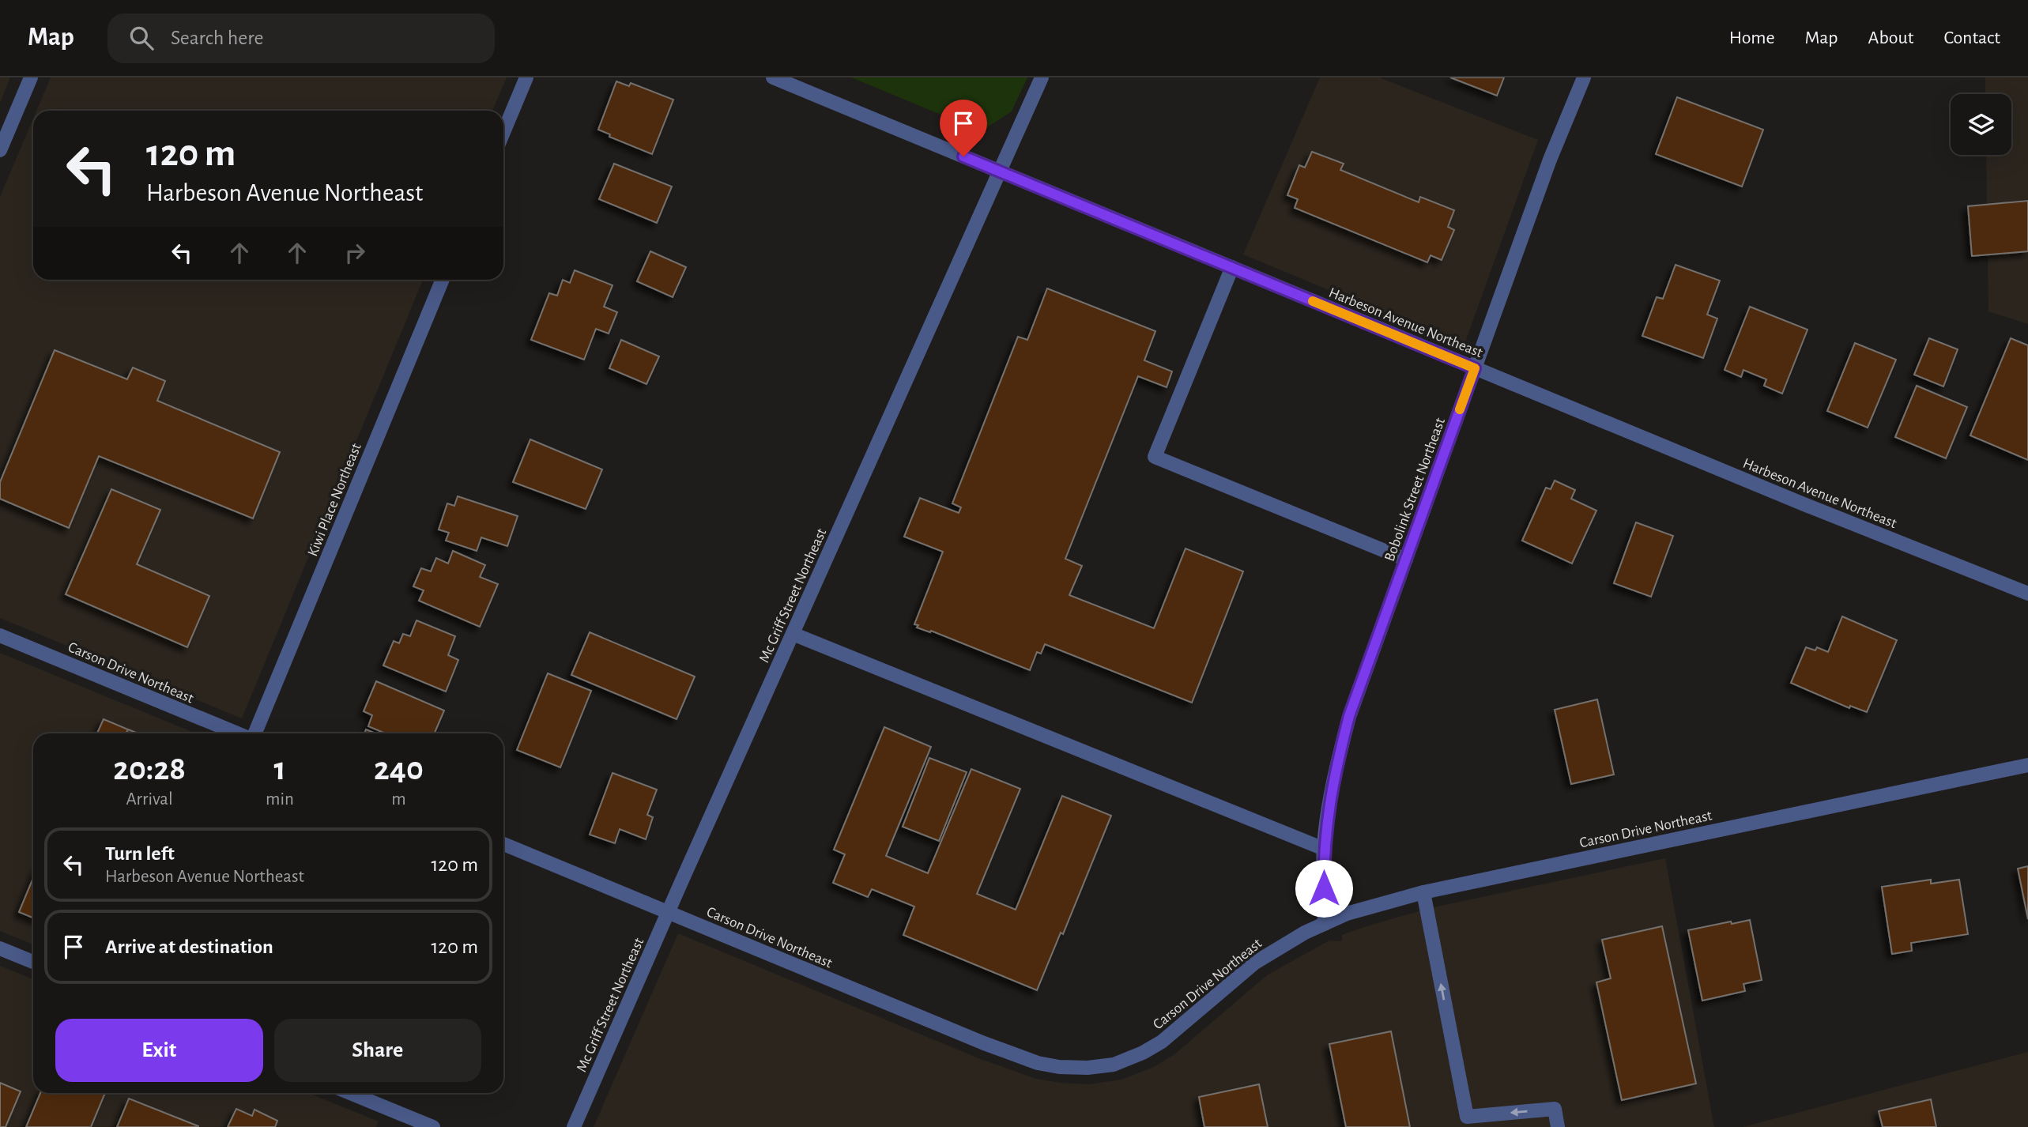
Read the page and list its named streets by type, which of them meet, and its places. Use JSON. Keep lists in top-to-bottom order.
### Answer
{
  "streets": {
    "street": [
      "Harbeson Avenue Northeast",
      "Bobolink Street Northeast",
      "Kiwi Place Northeast",
      "Mc Griff Street Northeast",
      "Carson Drive Northeast"
    ]
  },
  "crossings": [
    ["Harbeson Avenue Northeast", "Bobolink Street Northeast"],
    ["Harbeson Avenue Northeast", "Mc Griff Street Northeast"],
    ["Bobolink Street Northeast", "Carson Drive Northeast"],
    ["Mc Griff Street Northeast", "Carson Drive Northeast"]
  ],
  "page": {
    "header": "Map",
    "search": "Search here",
    "nav": [
      "Home",
      "Map",
      "About",
      "Contact"
    ],
    "turn": ["120 m", "Harbeson Avenue Northeast"],
    "eta": [
      "20:28",
      "Arrival",
      "1",
      "min",
      "240",
      "m"
    ],
    "list": [
      {
        "name": "Turn left",
        "note": "Harbeson Avenue Northeast",
        "value": "120 m"
      },
      {
        "name": "Arrive at destination",
        "value": "120 m"
      }
    ],
    "buttons": ["Exit", "Share"]
  }
}
